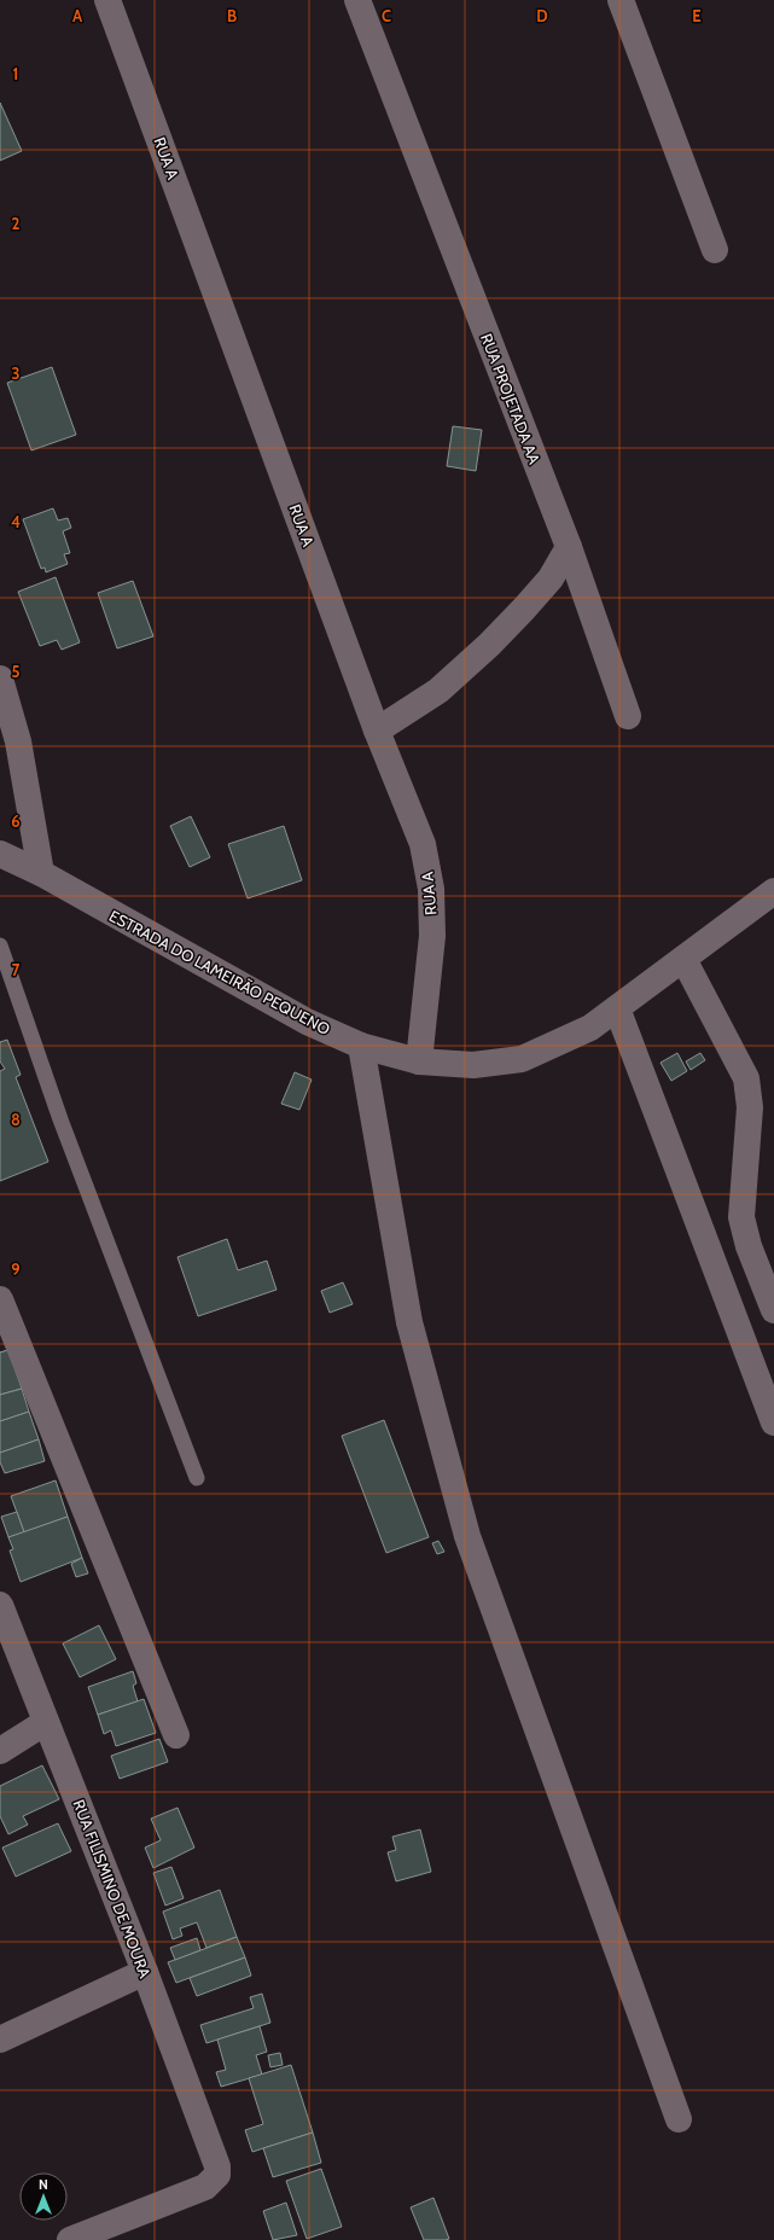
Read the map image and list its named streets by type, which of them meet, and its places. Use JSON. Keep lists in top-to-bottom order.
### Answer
{
  "streets": {
    "street": [
      "RUA A",
      "RUA PROJETADA AA",
      "ESTRADA DO LAMEIRÃO PEQUENO",
      "RUA FILISMINO DE MOURA"
    ]
  },
  "crossings": [
    ["RUA A", "ESTRADA DO LAMEIRÃO PEQUENO"]
  ],
  "north": "top",
  "grid": {
    "columns": [
      "A",
      "B",
      "C",
      "D",
      "E"
    ],
    "rows": [
      "1",
      "2",
      "3",
      "4",
      "5",
      "6",
      "7",
      "8",
      "9"
    ]
  }
}
